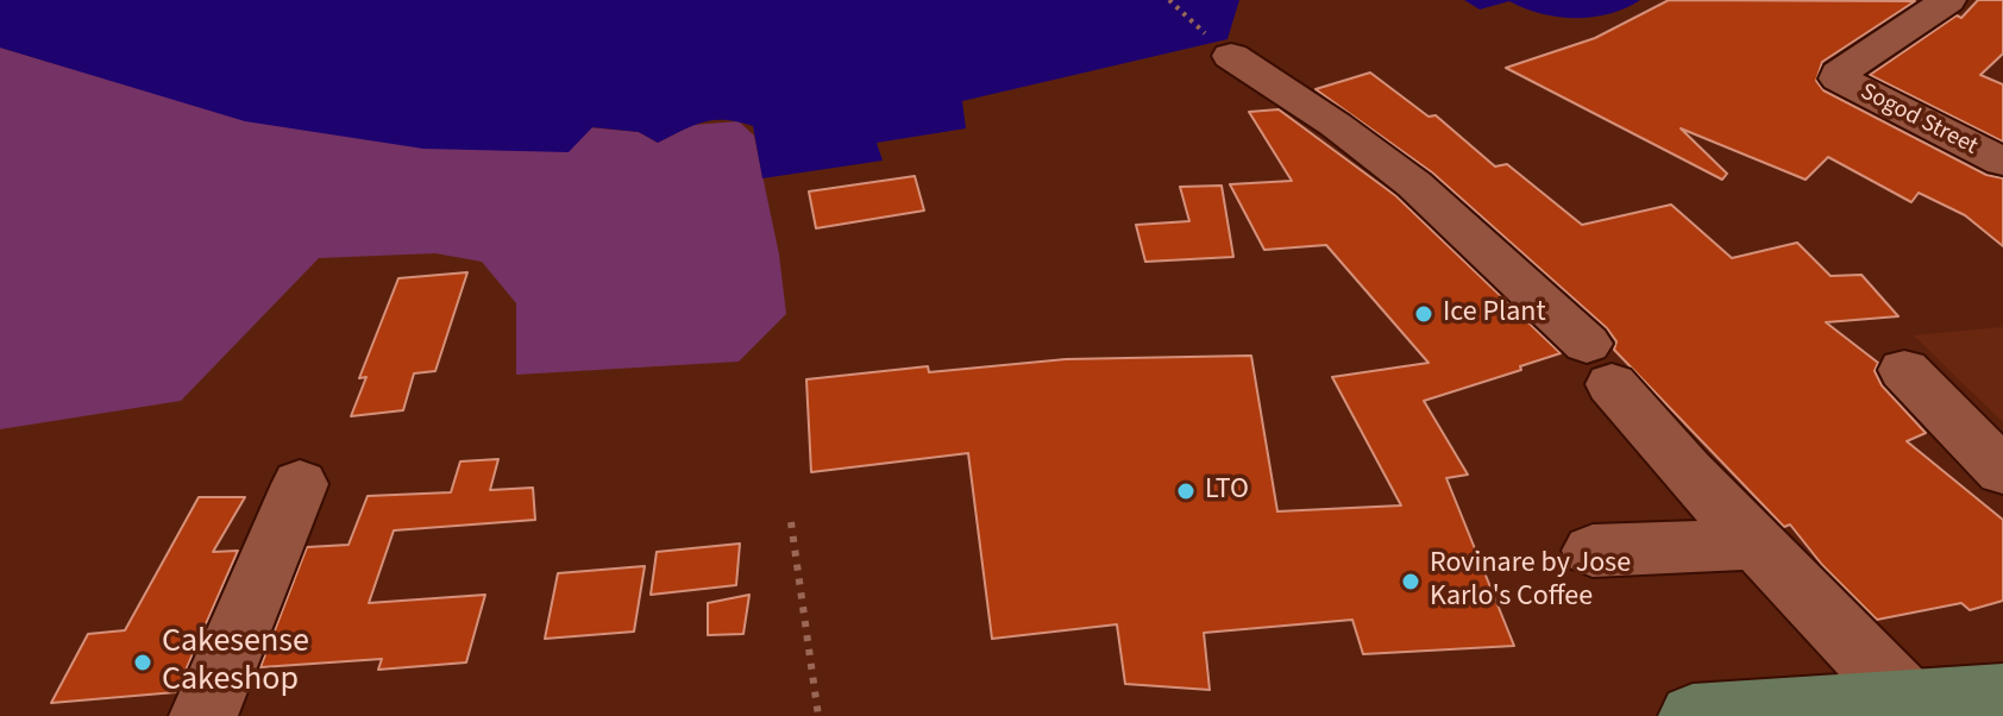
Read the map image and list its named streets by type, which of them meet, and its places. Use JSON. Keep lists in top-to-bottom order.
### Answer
{
  "streets": {
    "street": ["Sogod Street"]
  },
  "places": [
    "Ice Plant",
    "LTO",
    "Rovinare by Jose Karlo's Coffee",
    "Cakesense Cakeshop"
  ]
}
